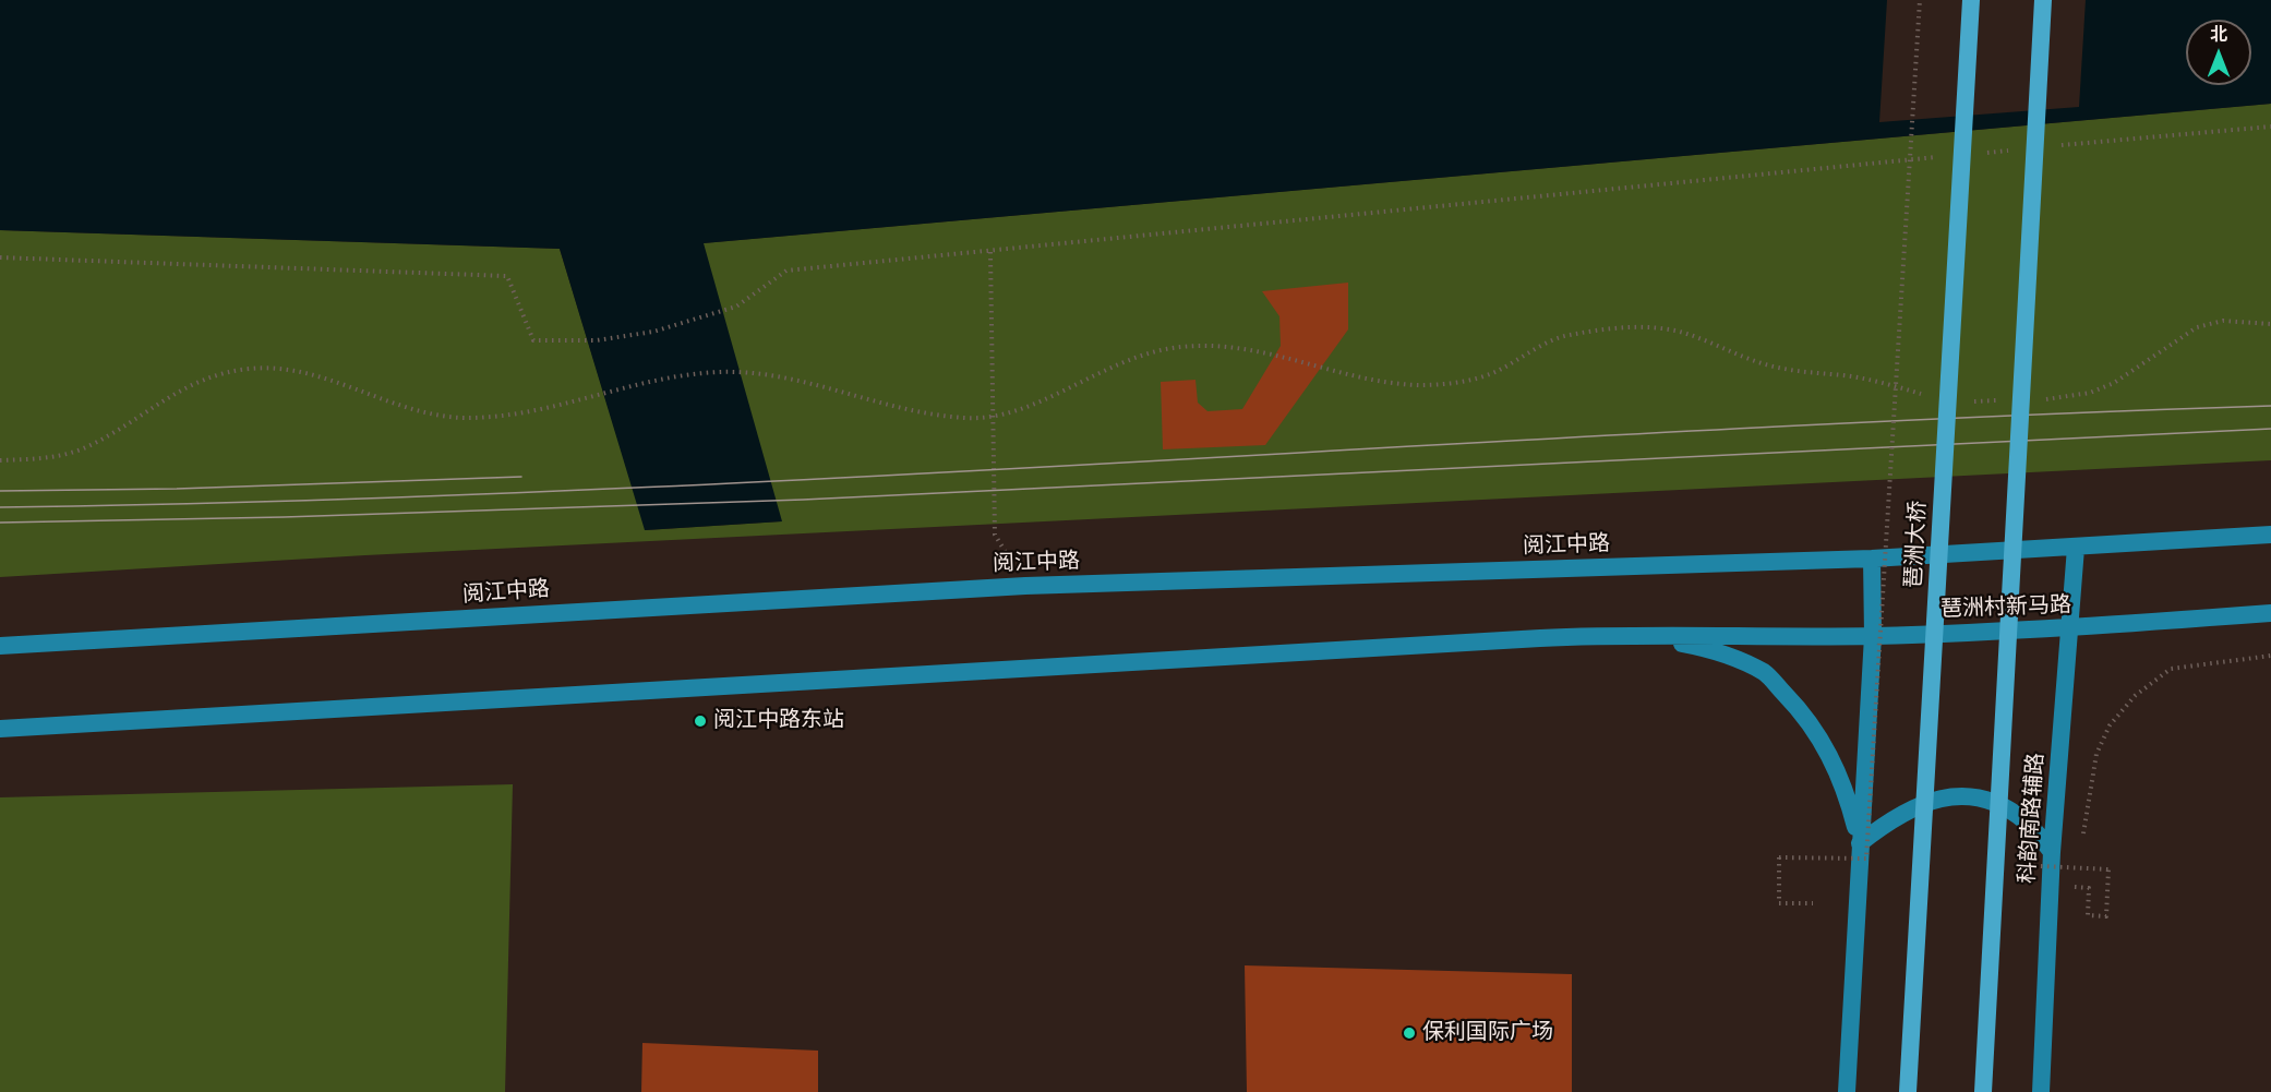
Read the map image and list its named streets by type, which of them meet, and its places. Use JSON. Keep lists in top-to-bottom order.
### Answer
{
  "streets": {
    "highway": ["琶洲大桥"],
    "main road": ["阅江中路", "琶洲村新马路", "科韵南路辅路"]
  },
  "crossings": [
    ["阅江中路", "科韵南路辅路"],
    ["琶洲村新马路", "科韵南路辅路"]
  ],
  "places": ["阅江中路东站", "保利国际广场"],
  "north": "top"
}
